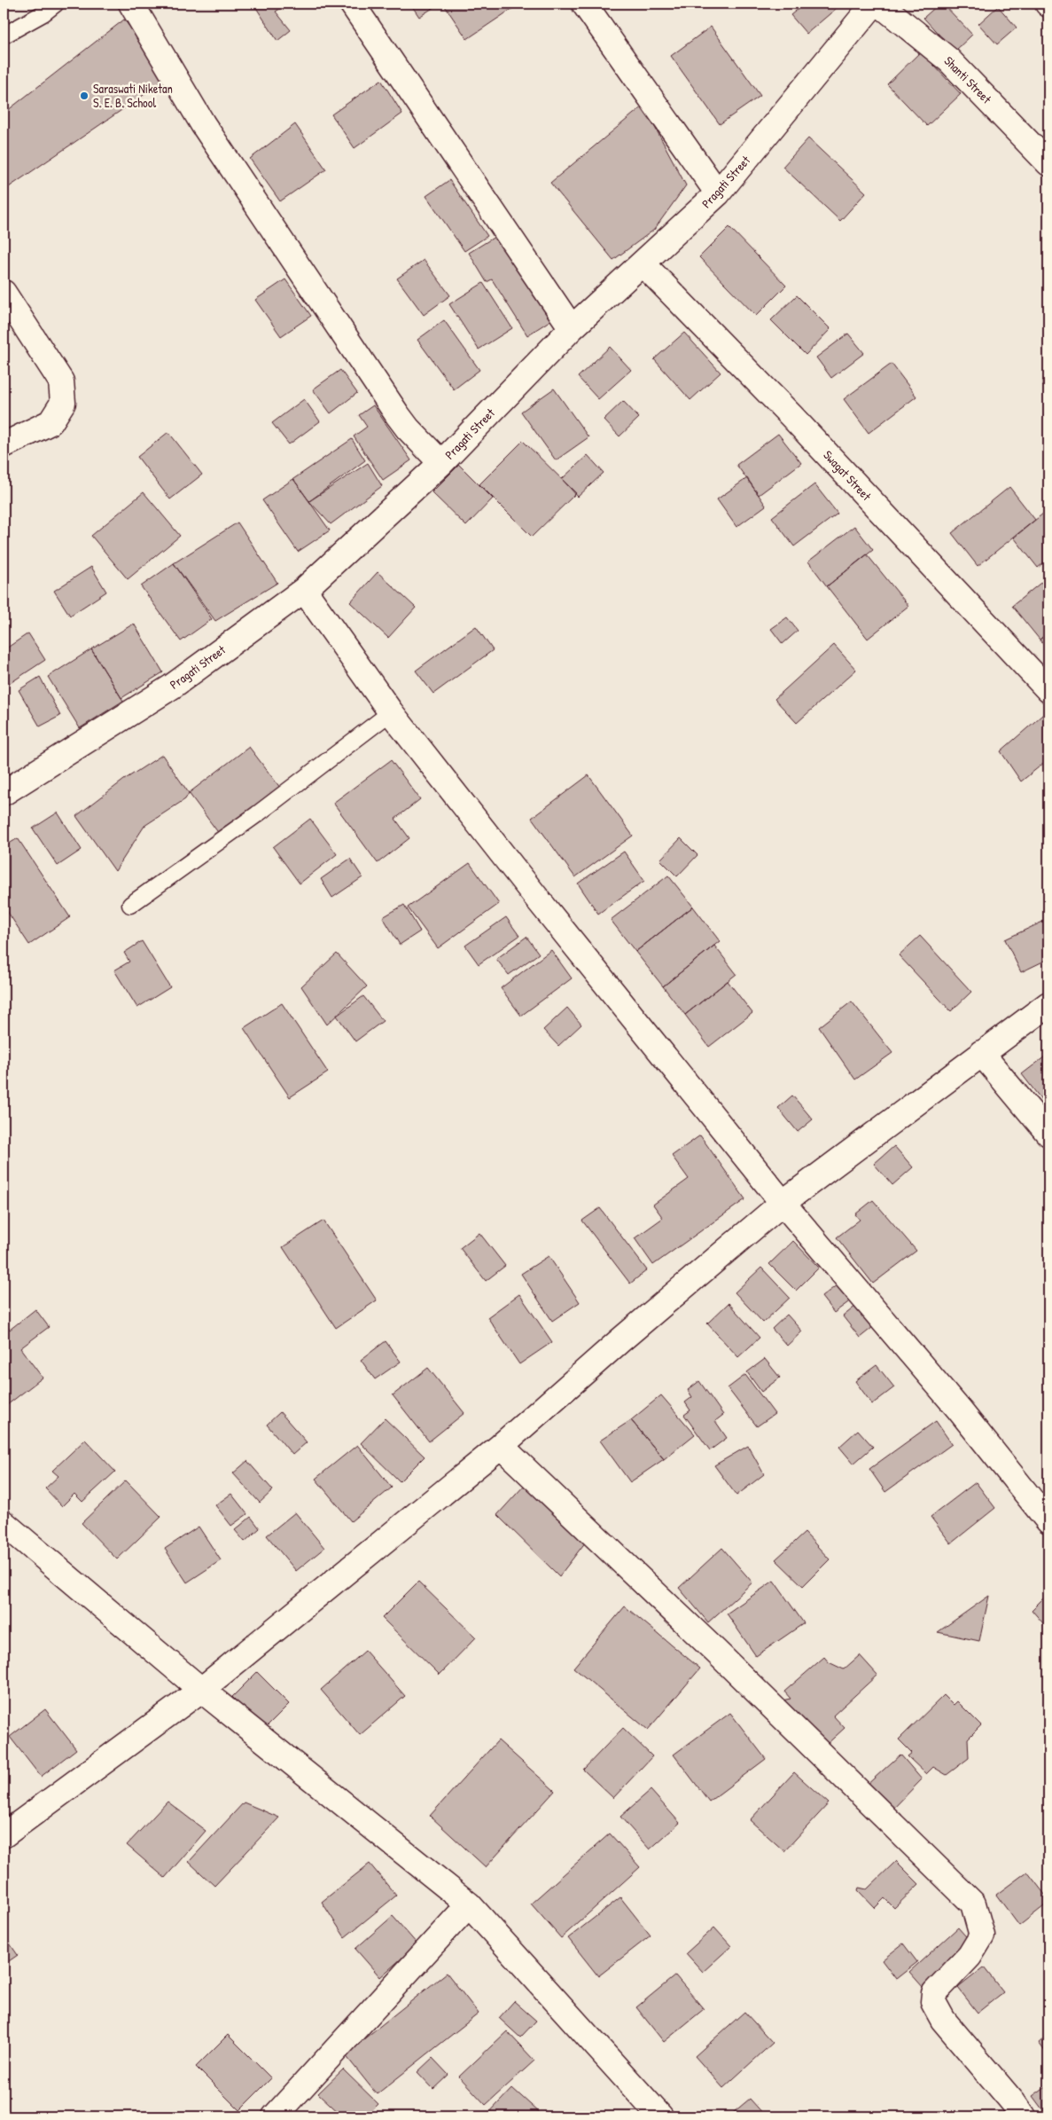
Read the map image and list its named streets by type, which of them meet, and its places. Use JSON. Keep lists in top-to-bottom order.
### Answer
{
  "streets": {
    "street": ["Shanti Street", "Pragati Street", "Swagat Street"]
  },
  "crossings": [
    ["Pragati Street", "Swagat Street"]
  ],
  "places": ["Saraswati Niketan S. E. B. School"]
}
